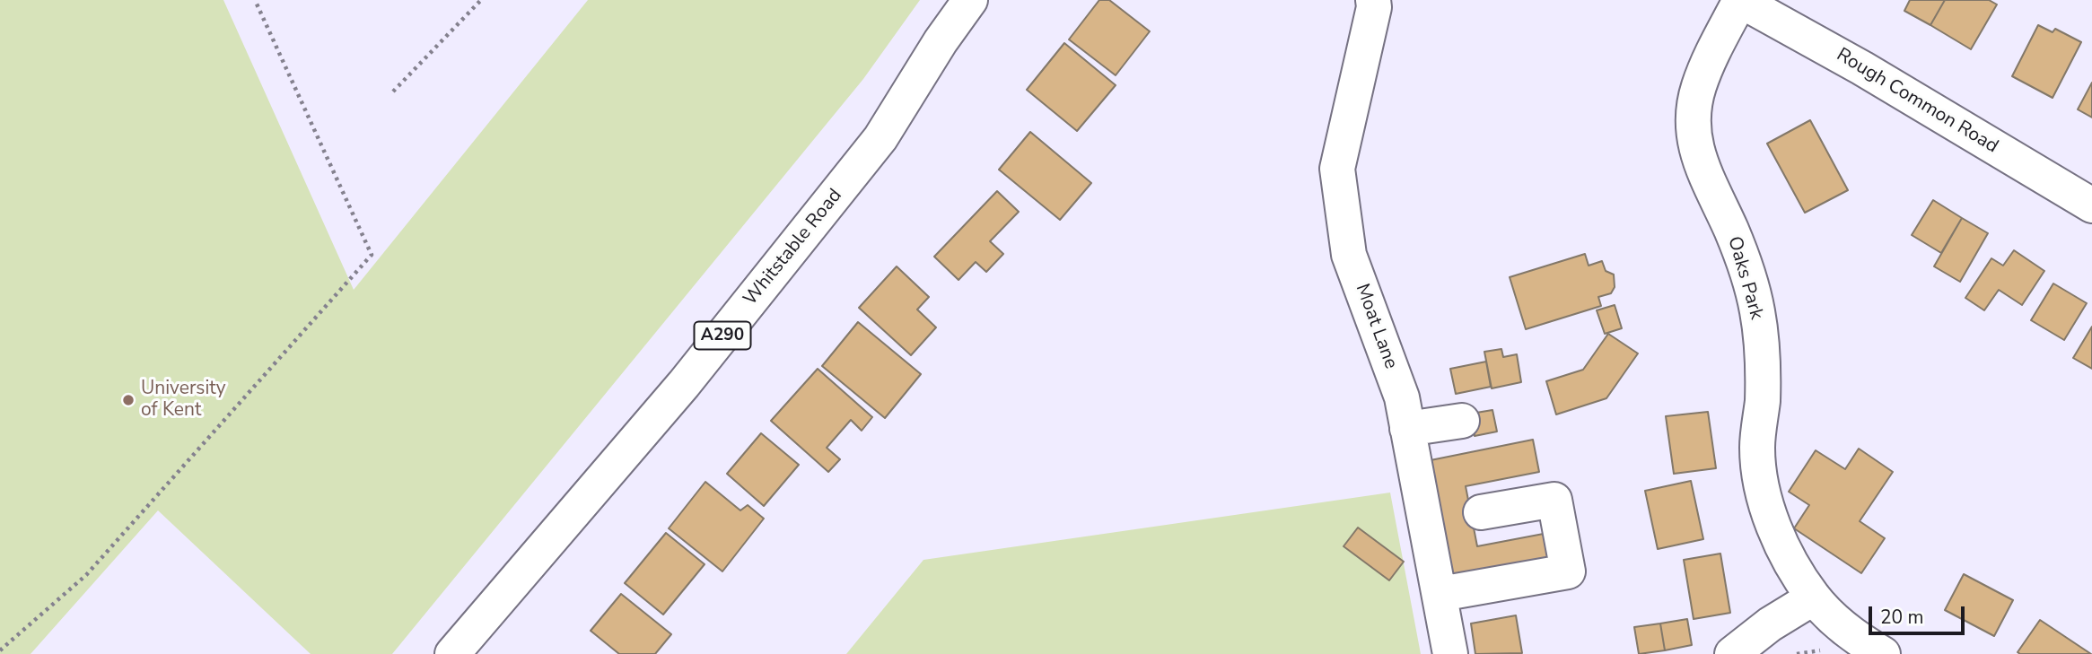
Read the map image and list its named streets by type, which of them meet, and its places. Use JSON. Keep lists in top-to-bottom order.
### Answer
{
  "streets": {
    "street": [
      "Rough Common Road",
      "Whitstable Road",
      "Oaks Park",
      "Moat Lane",
      "A290"
    ]
  },
  "crossings": [
    ["Rough Common Road", "Oaks Park"]
  ],
  "places": ["University of Kent"],
  "scale_bar": "20 m"
}
